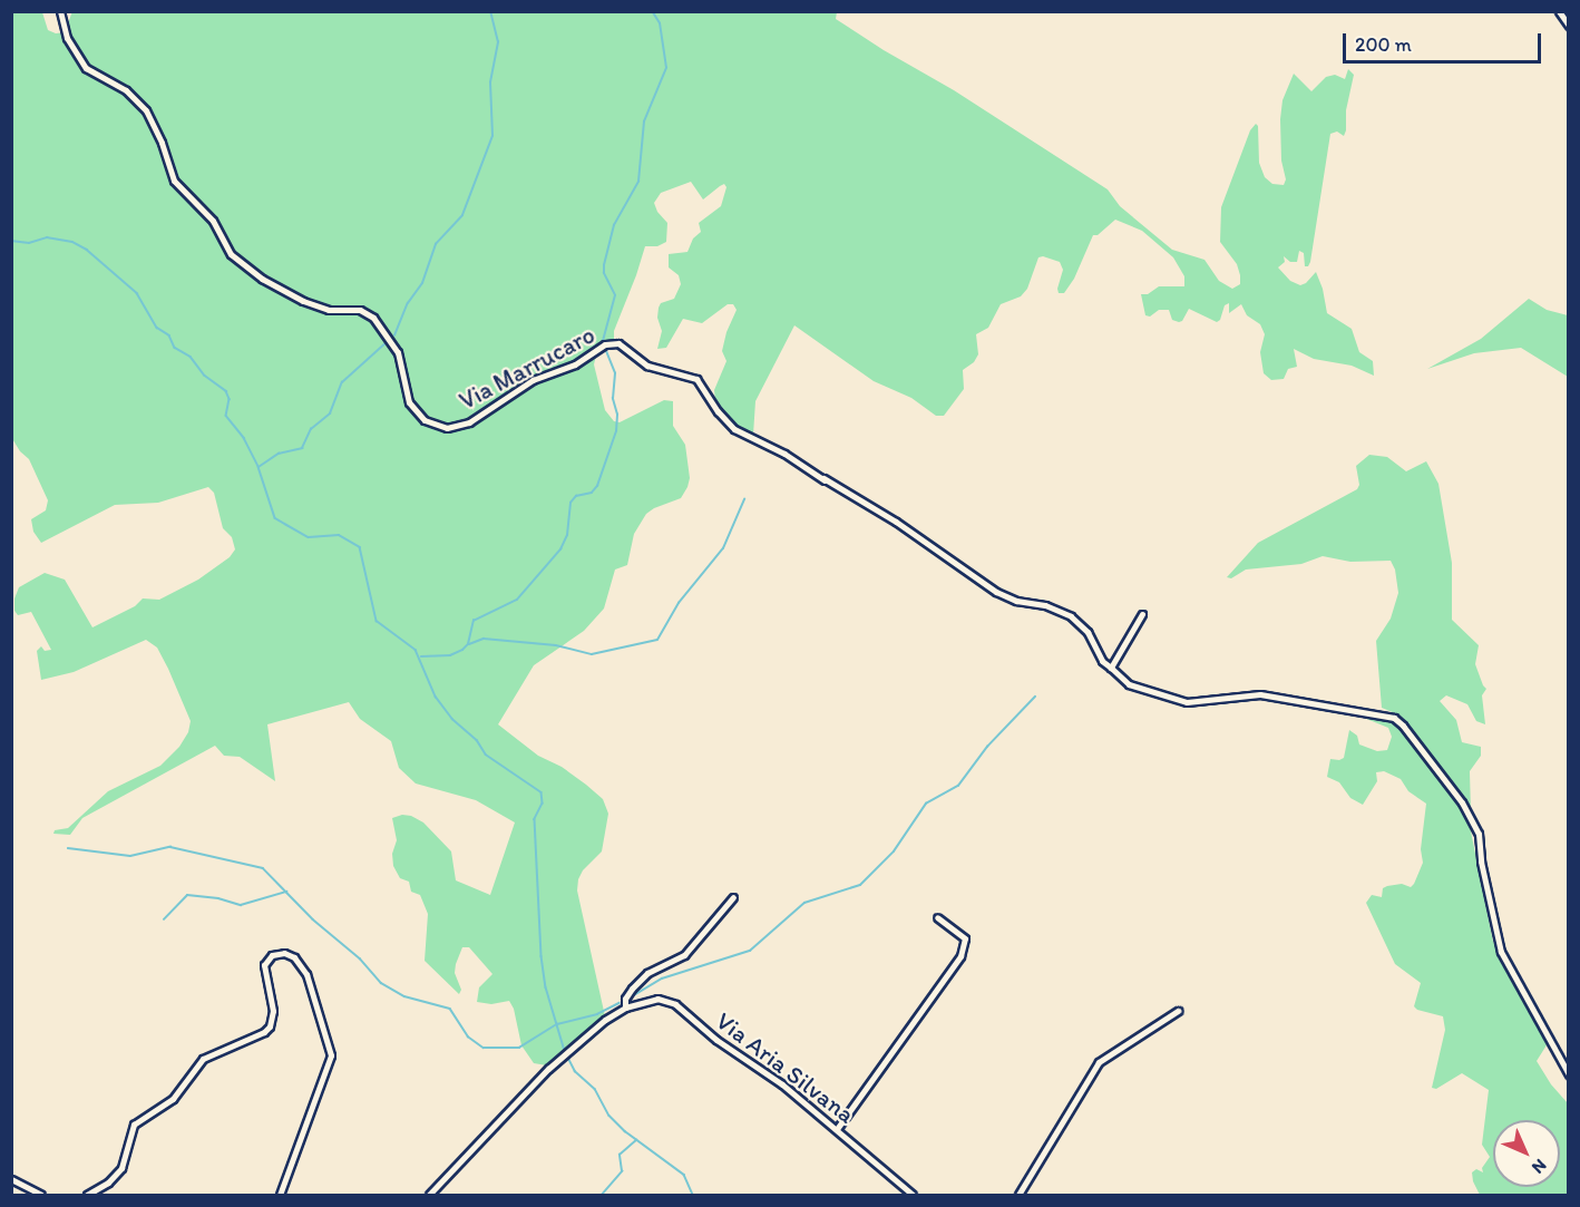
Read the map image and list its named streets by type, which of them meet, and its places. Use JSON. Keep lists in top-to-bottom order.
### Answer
{
  "streets": {
    "street": ["Via Marrucaro", "Via Aria Silvana"]
  },
  "scale_bar": "200 m",
  "north": "bottom right"
}
